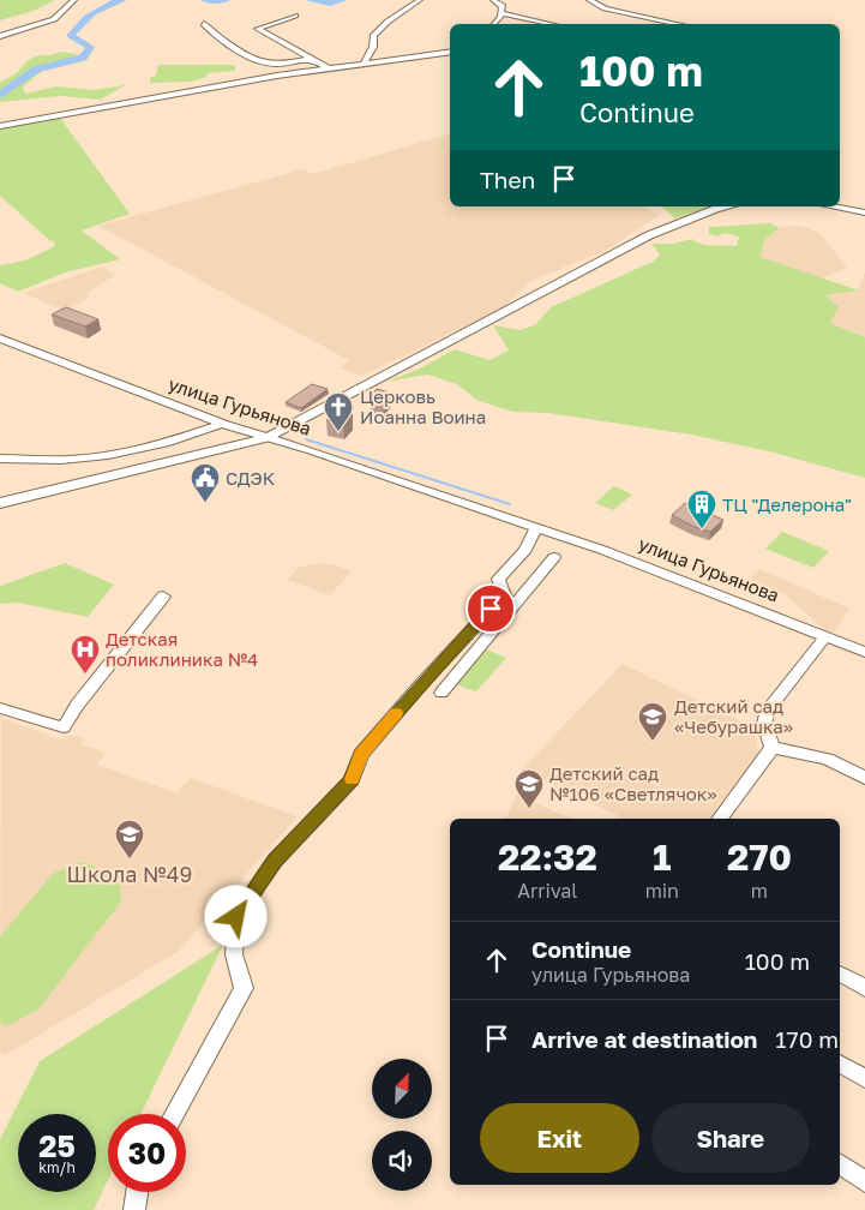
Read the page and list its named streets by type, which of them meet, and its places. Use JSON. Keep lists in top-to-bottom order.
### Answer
{
  "streets": {
    "street": ["улица Гурьянова"]
  },
  "places": {
    "church": ["Церковь Иоанна Воина"],
    "public building": ["СДЭК"],
    "building": ["ТЦ \"Делерона\""],
    "hospital": ["Детская поликлиника №4"],
    "school or university": ["Детский сад «Чебурашка»", "Детский сад №106 «Светлячок»", "Школа №49"]
  },
  "north": "top right",
  "page": {
    "turn": ["100 m", "Continue"],
    "then": "Then",
    "eta": [
      "22:32",
      "Arrival",
      "1",
      "min",
      "270",
      "m"
    ],
    "list": [
      {
        "name": "Continue",
        "note": "улица Гурьянова",
        "value": "100 m"
      },
      {
        "name": "Arrive at destination",
        "value": "170 m"
      }
    ],
    "buttons": ["Exit", "Share"],
    "speed": "25 km/h",
    "limit": "30"
  }
}
